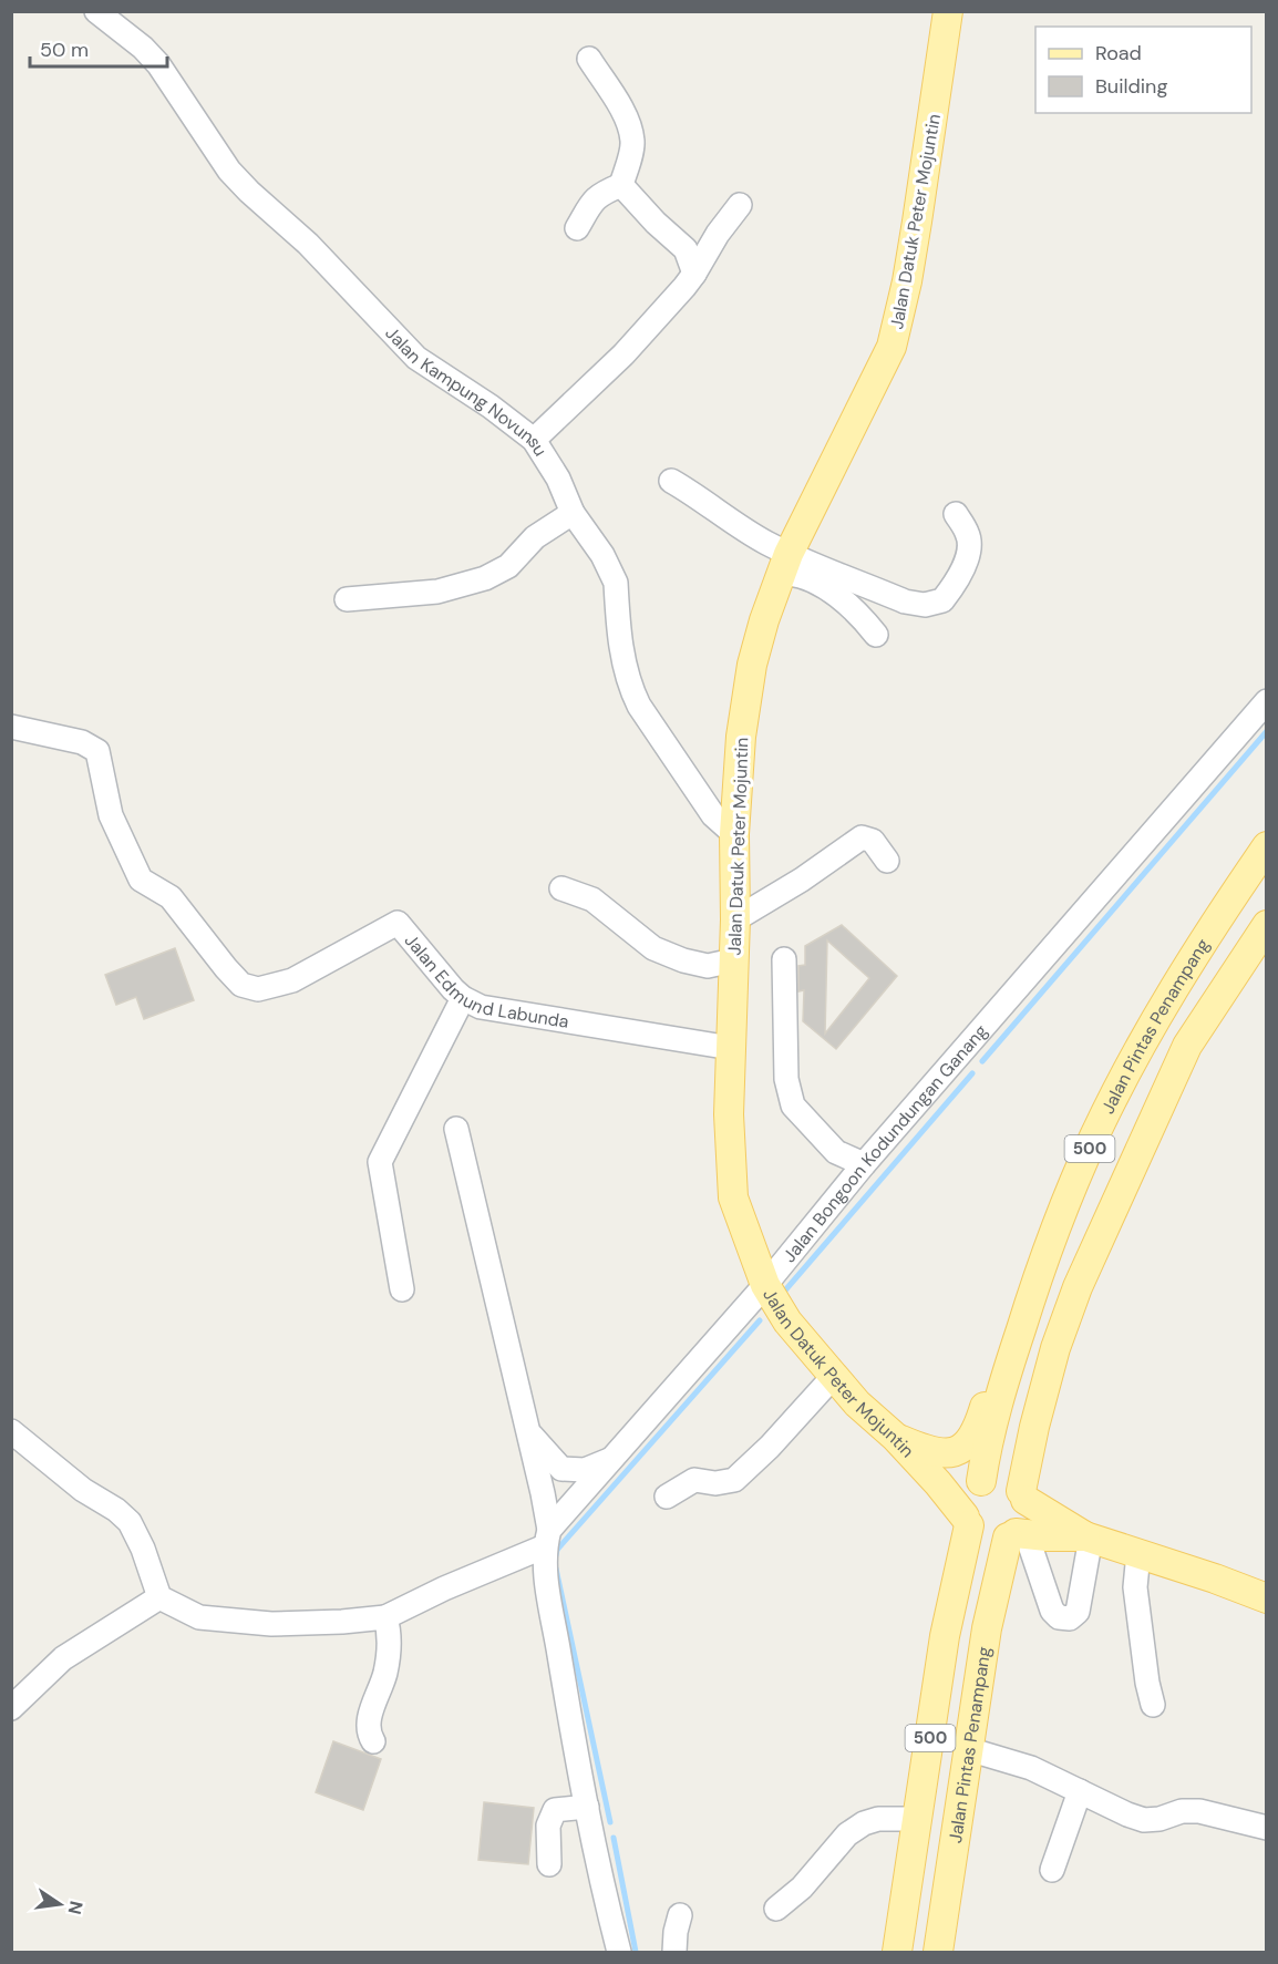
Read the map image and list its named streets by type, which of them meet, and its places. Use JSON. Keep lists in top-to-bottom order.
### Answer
{
  "streets": {
    "main road": ["Jalan Datuk Peter Mojuntin", "Jalan Pintas Penampang", "500"],
    "street": ["Jalan Kampung Novunsu", "Jalan Edmund Labunda", "Jalan Bongoon Kodundungan Ganang"]
  },
  "crossings": [
    ["Jalan Datuk Peter Mojuntin", "Jalan Kampung Novunsu"],
    ["Jalan Datuk Peter Mojuntin", "Jalan Edmund Labunda"],
    ["Jalan Datuk Peter Mojuntin", "Jalan Pintas Penampang"],
    ["Jalan Datuk Peter Mojuntin", "Jalan Bongoon Kodundungan Ganang"],
    ["Jalan Datuk Peter Mojuntin", "500"],
    ["Jalan Pintas Penampang", "500"]
  ],
  "legend": ["Road", "Building"],
  "scale_bar": "50 m",
  "north": "right"
}
